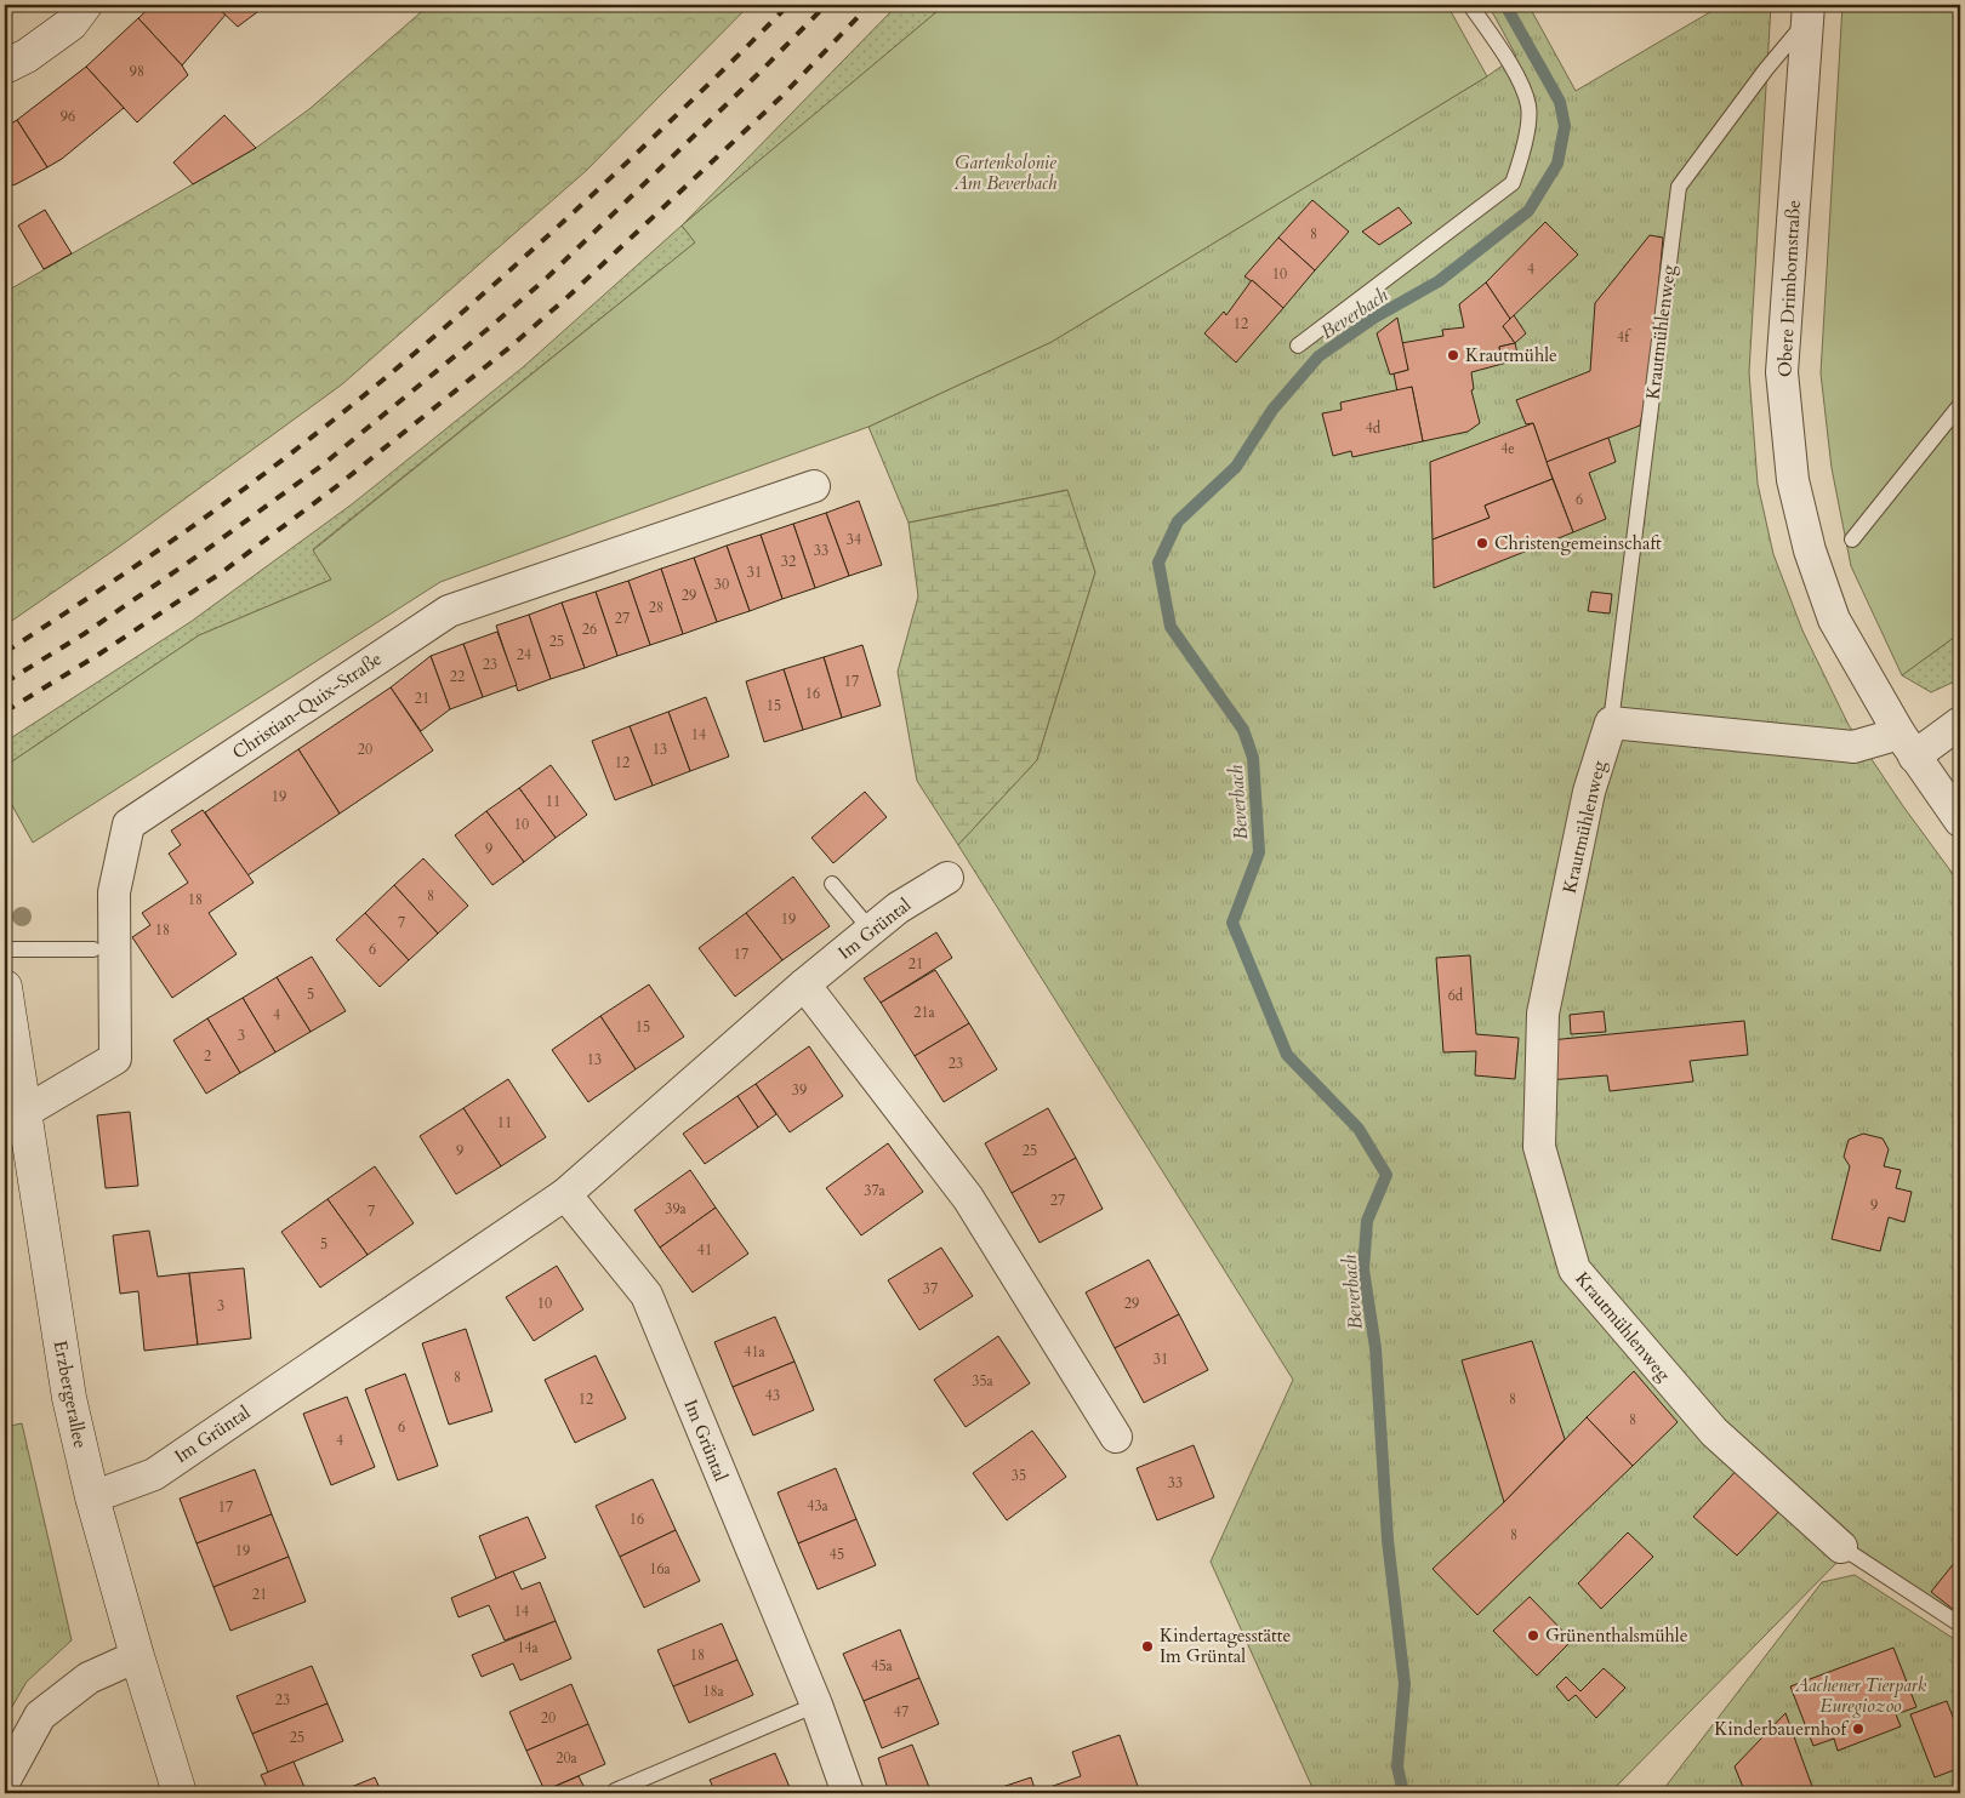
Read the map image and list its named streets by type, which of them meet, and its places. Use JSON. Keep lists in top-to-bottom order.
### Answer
{
  "streets": {
    "street": [
      "Obere Drimbornstraße",
      "Krautmühlenweg",
      "Christian-Quix-Straße",
      "Im Grüntal",
      "Erzbergerallee"
    ]
  },
  "crossings": [
    ["Obere Drimbornstraße", "Krautmühlenweg"],
    ["Christian-Quix-Straße", "Erzbergerallee"],
    ["Im Grüntal", "Erzbergerallee"]
  ],
  "water": ["Beverbach"],
  "parks": ["Gartenkolonie Am Beverbach", "Aachener Tierpark Euregiozoo"],
  "places": [
    "Krautmühle",
    "Christengemeinschaft",
    "Grünenthalsmühle",
    "Kindertagesstätte Im Grüntal",
    "Kinderbauernhof"
  ],
  "house_numbers": [
    "98",
    "96",
    "8",
    "4",
    "10",
    "12",
    "4f",
    "4d",
    "4e",
    "6",
    "34",
    "33",
    "32",
    "31",
    "30",
    "29",
    "28",
    "27",
    "26",
    "25",
    "24",
    "23",
    "22",
    "17",
    "16",
    "21",
    "15",
    "14",
    "20",
    "13",
    "12",
    "19",
    "11",
    "10",
    "9",
    "8",
    "18",
    "19",
    "7",
    "18",
    "6",
    "17",
    "21",
    "5",
    "6d",
    "21a",
    "4",
    "15",
    "3",
    "2",
    "13",
    "23",
    "39",
    "11",
    "9",
    "25",
    "37a",
    "27",
    "9",
    "39a",
    "7",
    "5",
    "41",
    "37",
    "10",
    "29",
    "3",
    "41a",
    "31",
    "8",
    "35a",
    "43",
    "12",
    "8",
    "8",
    "6",
    "4",
    "35",
    "33",
    "43a",
    "17",
    "16",
    "8",
    "19",
    "45",
    "16a",
    "21",
    "14",
    "14a",
    "18",
    "45a",
    "18a",
    "23",
    "47",
    "20",
    "25",
    "20a"
  ]
}
